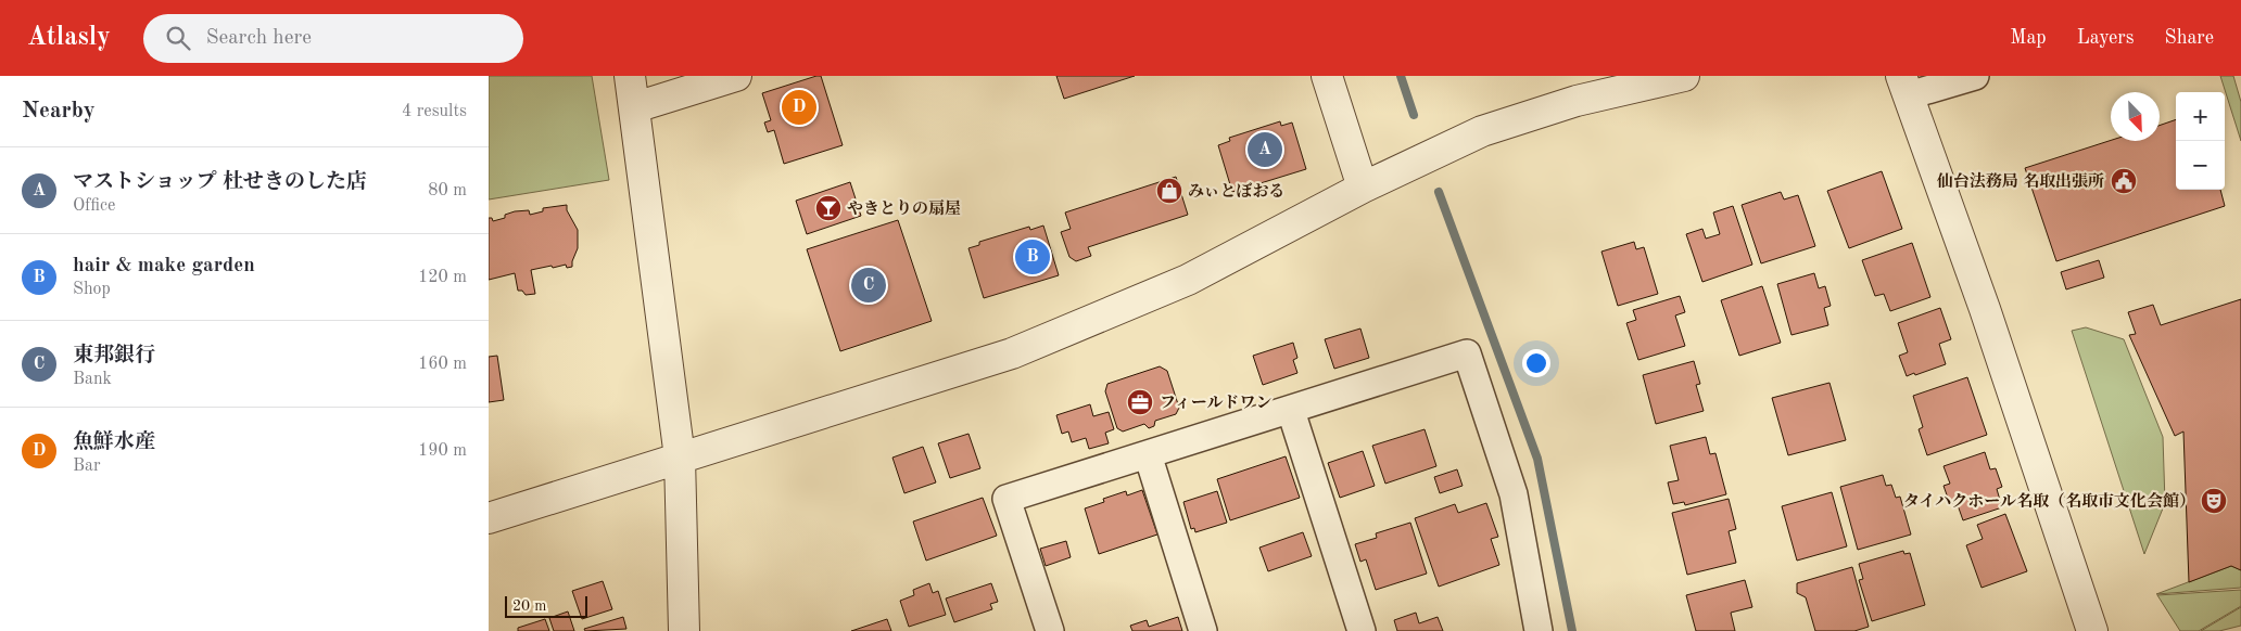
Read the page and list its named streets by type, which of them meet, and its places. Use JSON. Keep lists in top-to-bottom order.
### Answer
{
  "places": {
    "public building": ["仙台法務局 名取出張所"],
    "shop": ["みぃとぼおる"],
    "bar": ["やきとりの扇屋"],
    "office": ["フィールドワン"],
    "theatre": ["タイハクホール名取（名取市文化会館）"]
  },
  "scale_bar": "20 m",
  "north": "bottom right",
  "page": {
    "header": "Atlasly",
    "search": "Search here",
    "nav": ["Map", "Layers", "Share"],
    "heading": ["Nearby", "4 results"],
    "pins": [
      "D",
      "A",
      "B",
      "C"
    ],
    "map_buttons": ["+", "−"],
    "list": [
      {
        "mark": "A",
        "name": "マストショップ 杜せきのした店",
        "note": "Office",
        "value": "80 m"
      },
      {
        "mark": "B",
        "name": "hair & make garden",
        "note": "Shop",
        "value": "120 m"
      },
      {
        "mark": "C",
        "name": "東邦銀行",
        "note": "Bank",
        "value": "160 m"
      },
      {
        "mark": "D",
        "name": "魚鮮水産",
        "note": "Bar",
        "value": "190 m"
      }
    ],
    "scale": "20 m"
  }
}
